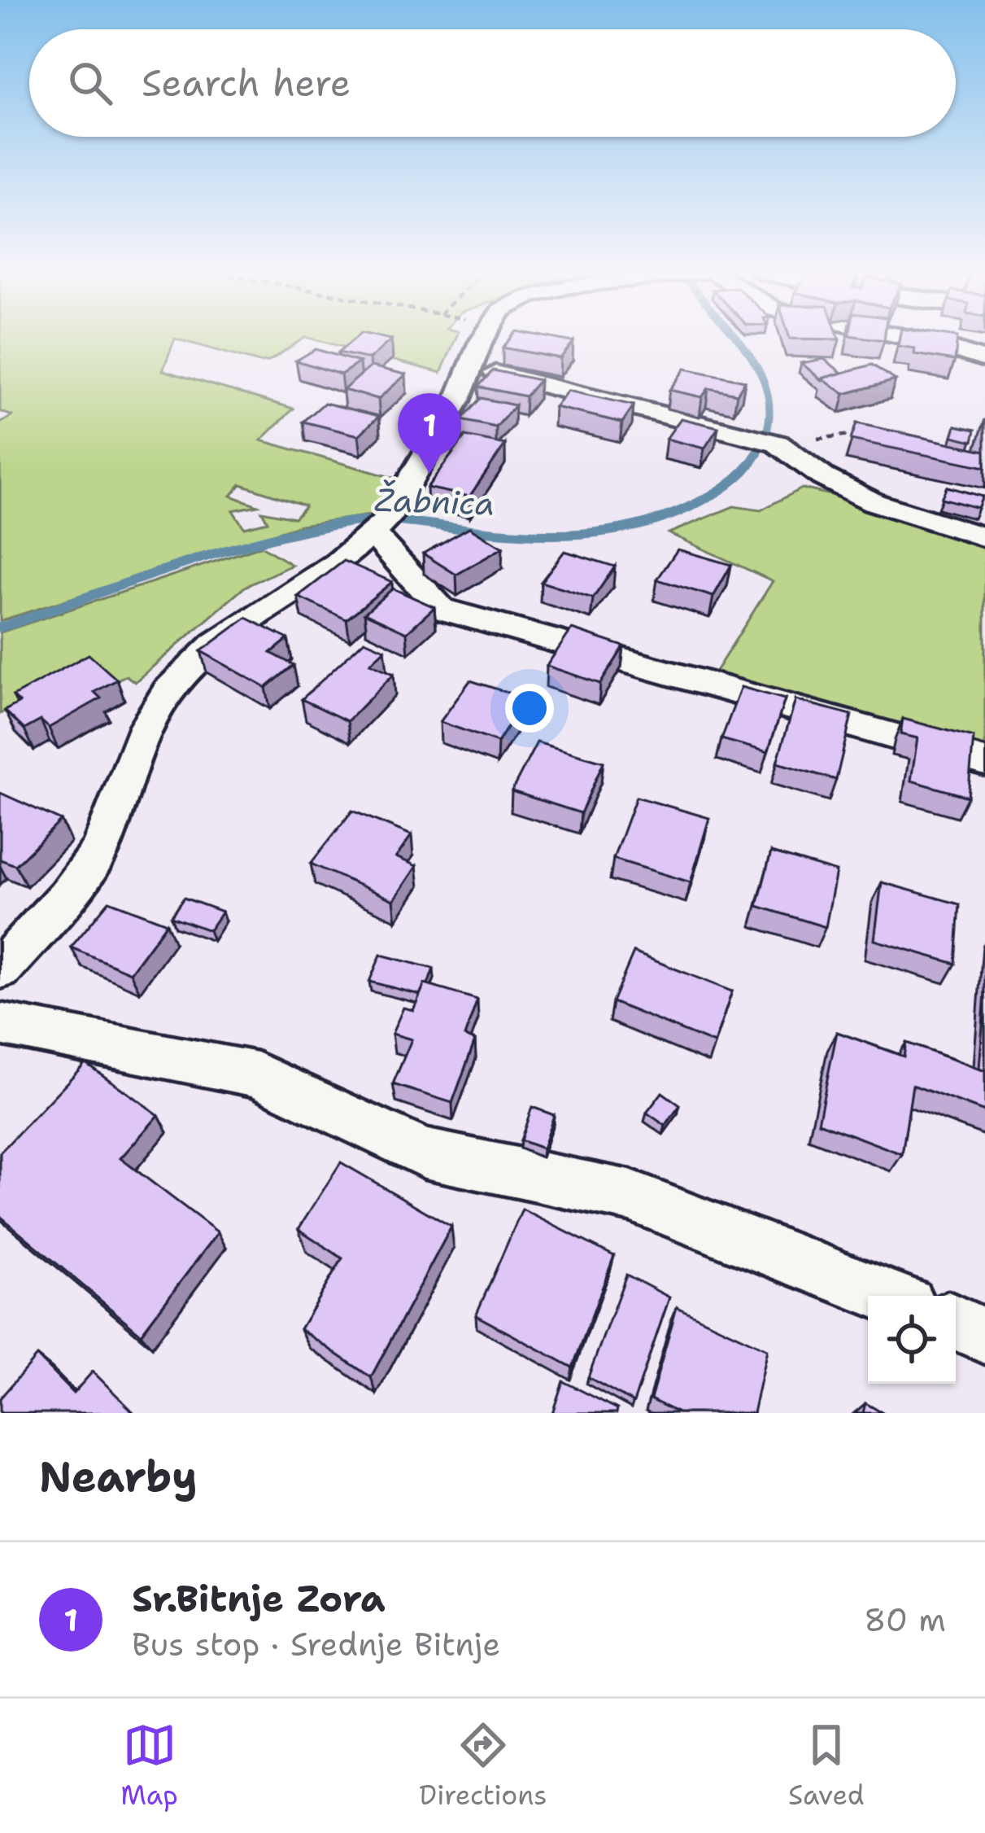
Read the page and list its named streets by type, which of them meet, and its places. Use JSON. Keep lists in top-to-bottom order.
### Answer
{
  "water": ["Žabnica"],
  "page": {
    "search": "Search here",
    "pins": "1",
    "heading": "Nearby",
    "list": [
      {
        "mark": "1",
        "name": "Sr.Bitnje Zora",
        "note": "Bus stop · Srednje Bitnje",
        "value": "80 m"
      }
    ],
    "nav": ["Map", "Directions", "Saved"]
  }
}
